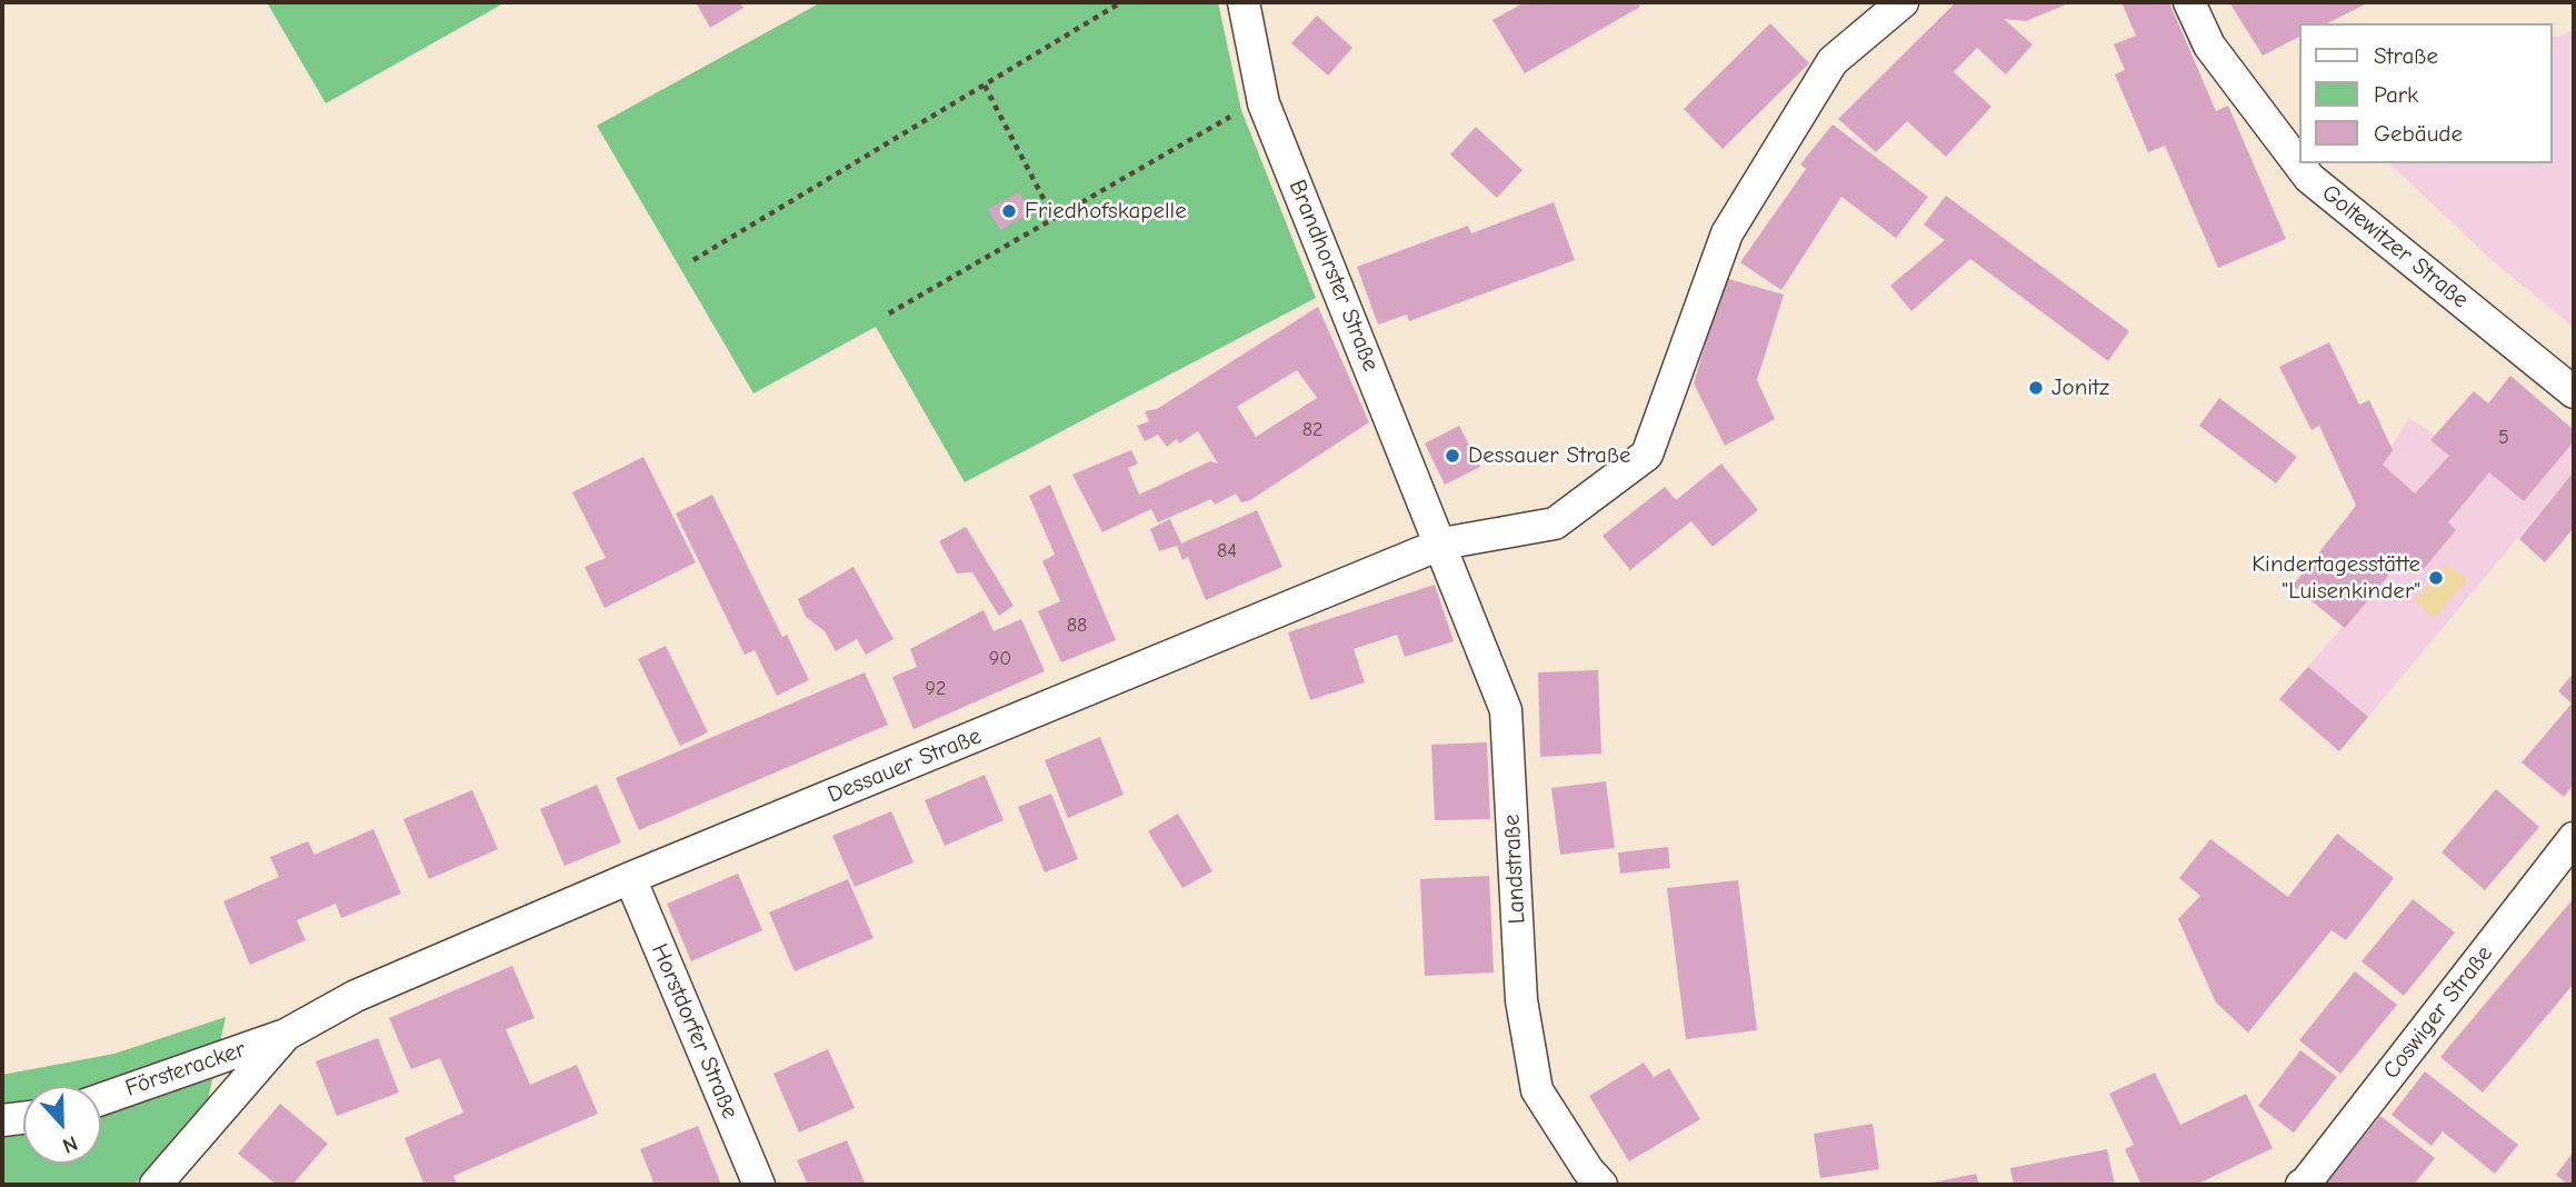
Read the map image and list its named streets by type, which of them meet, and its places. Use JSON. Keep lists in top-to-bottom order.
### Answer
{
  "streets": {
    "street": [
      "Goltewitzer Straße",
      "Brandhorster Straße",
      "Dessauer Straße",
      "Landstraße",
      "Coswiger Straße",
      "Horstdorfer Straße",
      "Försteracker"
    ]
  },
  "crossings": [
    ["Brandhorster Straße", "Dessauer Straße"],
    ["Brandhorster Straße", "Landstraße"],
    ["Dessauer Straße", "Landstraße"],
    ["Dessauer Straße", "Horstdorfer Straße"],
    ["Dessauer Straße", "Försteracker"]
  ],
  "places": [
    "Friedhofskapelle",
    "Jonitz",
    "Dessauer Straße",
    "Kindertagesstätte \"Luisenkinder\""
  ],
  "house_numbers": [
    "82",
    "5",
    "84",
    "88",
    "90",
    "92"
  ],
  "legend": ["Straße", "Park", "Gebäude"],
  "north": "bottom"
}
